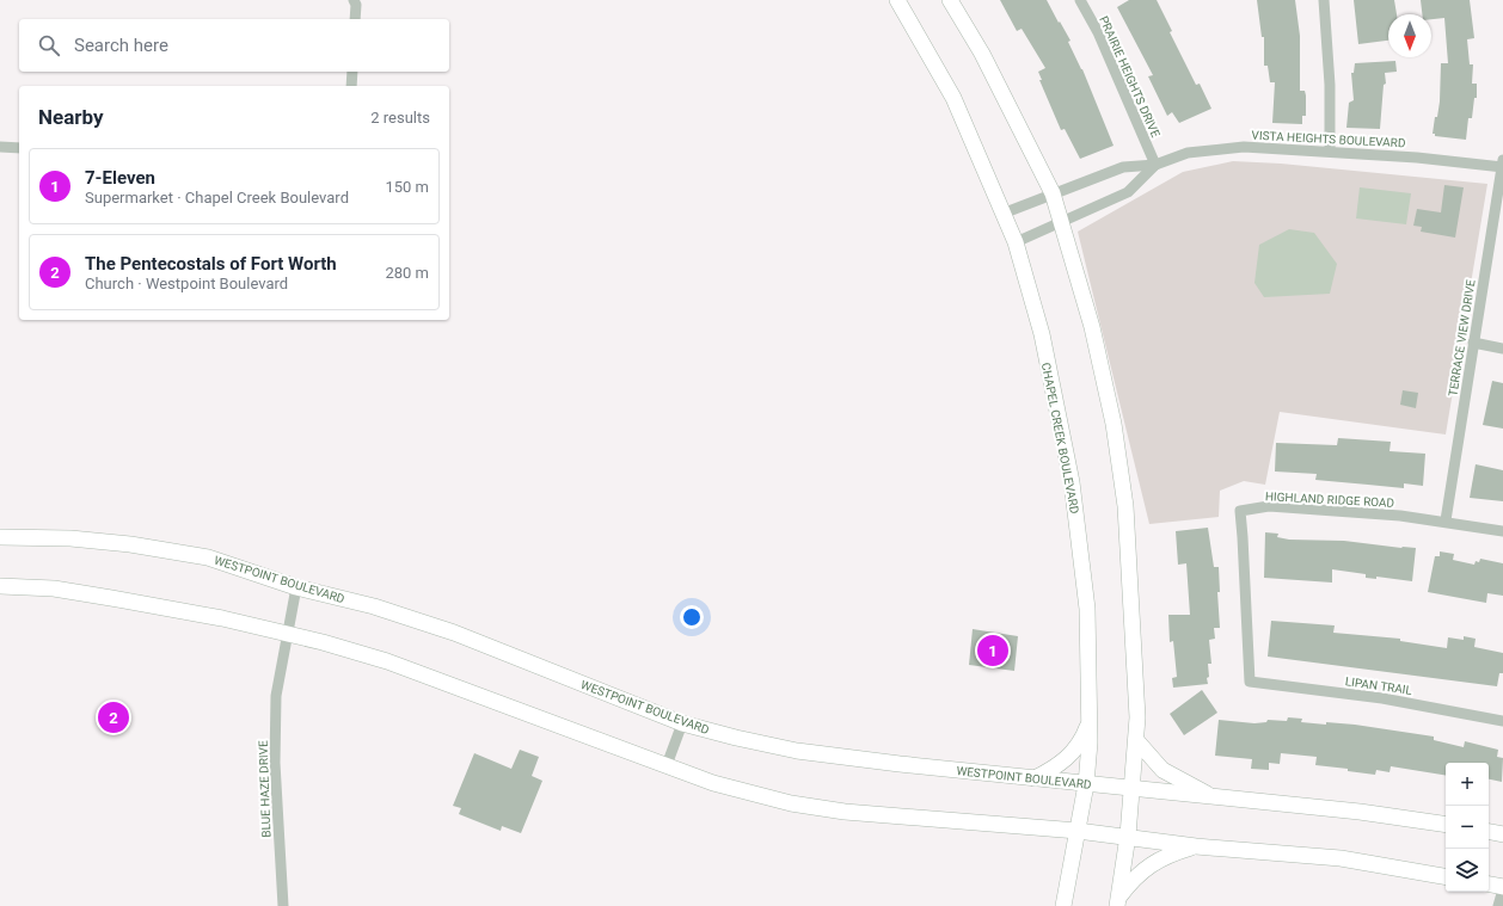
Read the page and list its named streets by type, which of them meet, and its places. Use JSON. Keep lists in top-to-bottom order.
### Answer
{
  "streets": {
    "main road": ["CHAPEL CREEK BOULEVARD", "WESTPOINT BOULEVARD"],
    "street": [
      "PRAIRIE HEIGHTS DRIVE",
      "VISTA HEIGHTS BOULEVARD",
      "TERRACE VIEW DRIVE",
      "HIGHLAND RIDGE ROAD",
      "LIPAN TRAIL",
      "BLUE HAZE DRIVE"
    ]
  },
  "crossings": [
    ["PRAIRIE HEIGHTS DRIVE", "VISTA HEIGHTS BOULEVARD"],
    ["VISTA HEIGHTS BOULEVARD", "TERRACE VIEW DRIVE"],
    ["VISTA HEIGHTS BOULEVARD", "CHAPEL CREEK BOULEVARD"],
    ["TERRACE VIEW DRIVE", "HIGHLAND RIDGE ROAD"],
    ["CHAPEL CREEK BOULEVARD", "WESTPOINT BOULEVARD"],
    ["HIGHLAND RIDGE ROAD", "LIPAN TRAIL"],
    ["WESTPOINT BOULEVARD", "BLUE HAZE DRIVE"]
  ],
  "north": "bottom",
  "page": {
    "search": "Search here",
    "heading": ["Nearby", "2 results"],
    "list": [
      {
        "mark": "1",
        "name": "7-Eleven",
        "note": "Supermarket · Chapel Creek Boulevard",
        "value": "150 m"
      },
      {
        "mark": "2",
        "name": "The Pentecostals of Fort Worth",
        "note": "Church · Westpoint Boulevard",
        "value": "280 m"
      }
    ],
    "pins": ["1", "2"],
    "map_buttons": ["+", "−"]
  }
}
